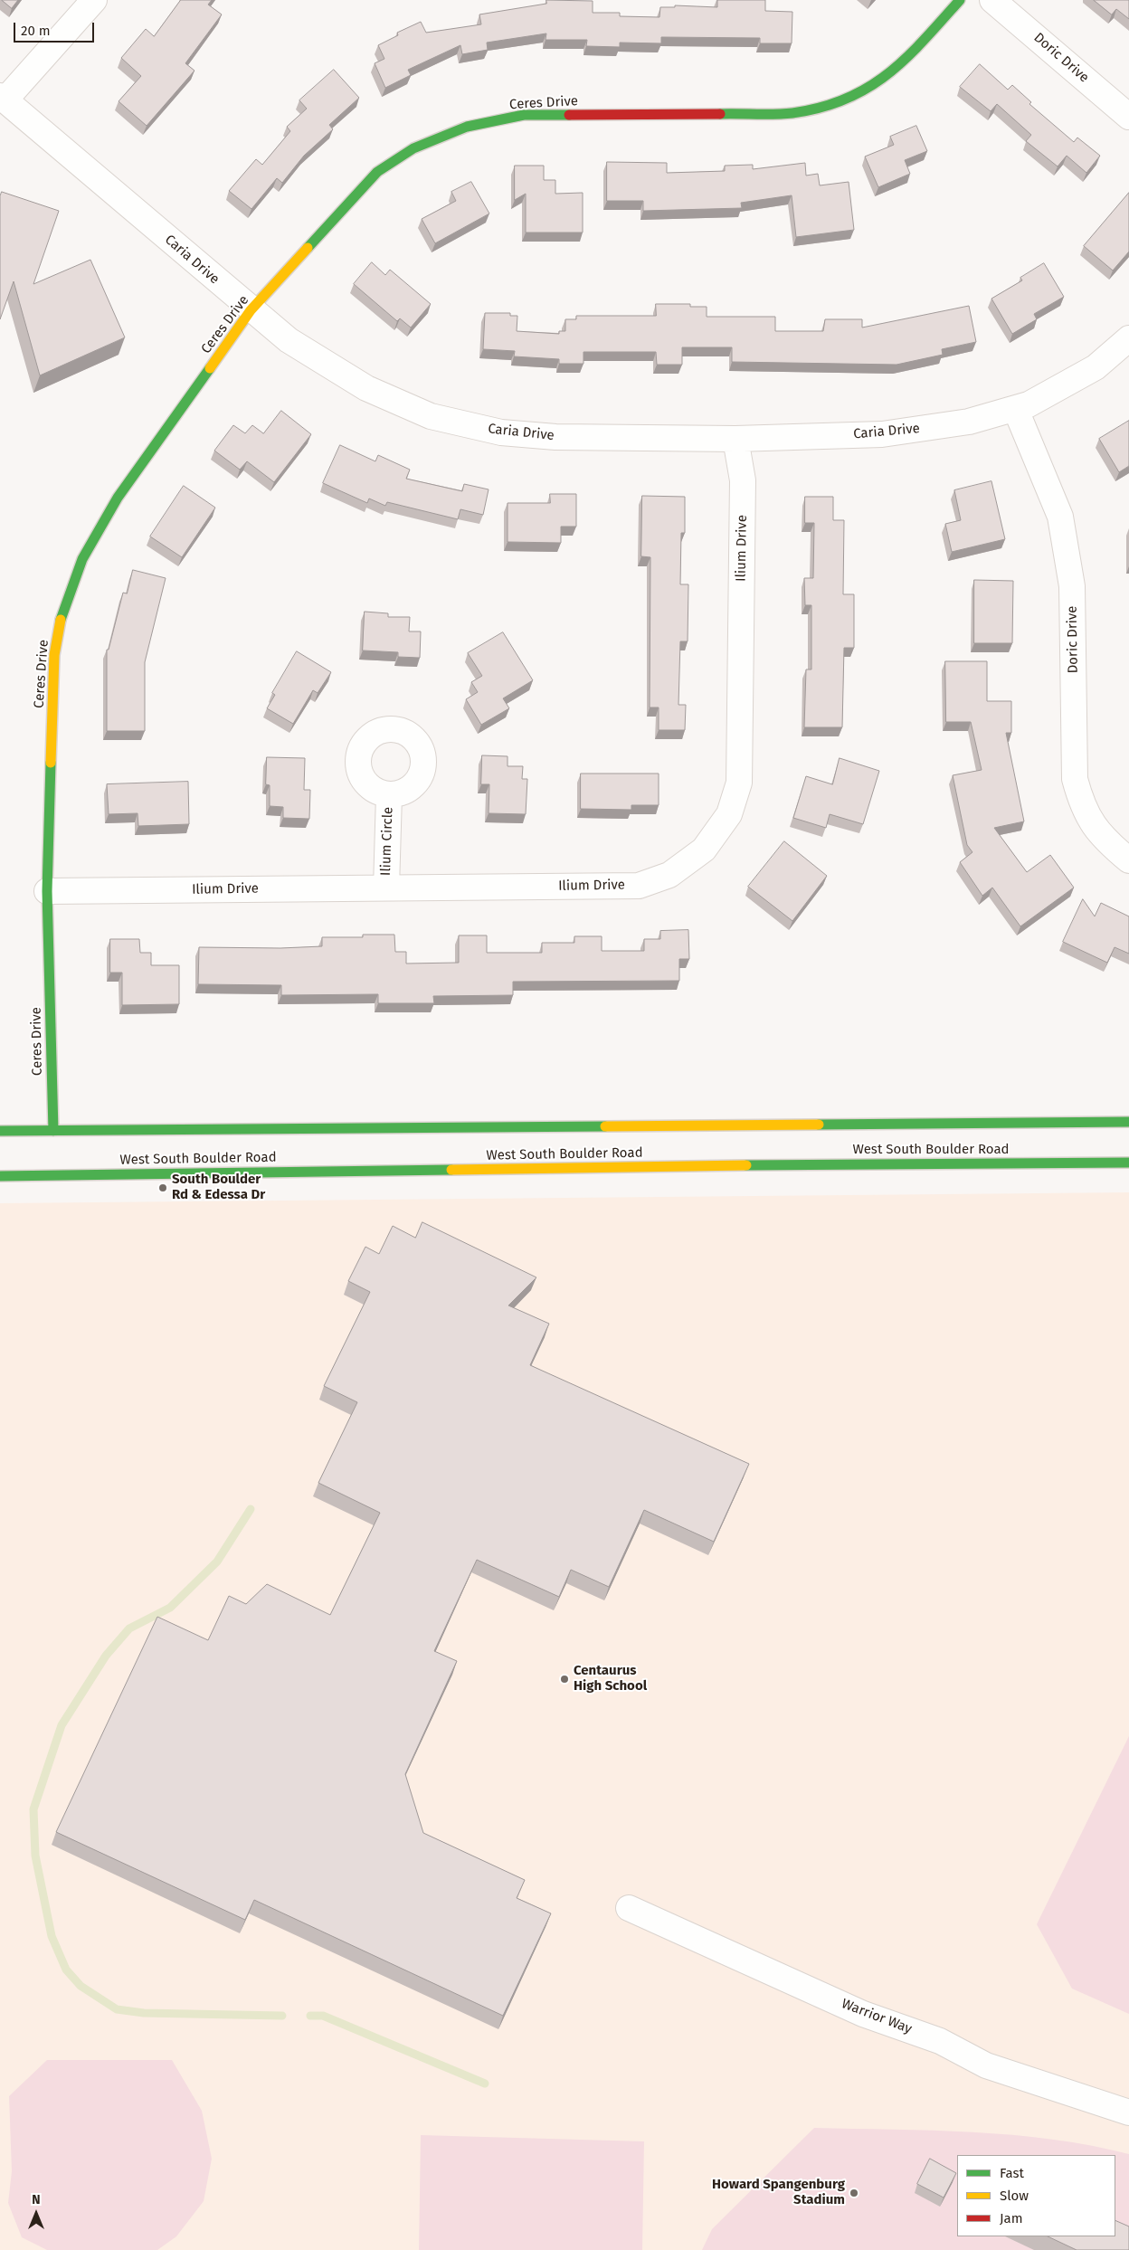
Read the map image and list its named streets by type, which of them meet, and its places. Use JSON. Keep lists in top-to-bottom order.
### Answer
{
  "streets": {
    "main road": ["Ceres Drive", "West South Boulder Road"],
    "street": [
      "Doric Drive",
      "Caria Drive",
      "Ilium Drive",
      "Ilium Circle",
      "Warrior Way"
    ]
  },
  "crossings": [
    ["Doric Drive", "Caria Drive"],
    ["Ceres Drive", "Caria Drive"],
    ["Ceres Drive", "Ilium Drive"],
    ["Ceres Drive", "West South Boulder Road"],
    ["Caria Drive", "Ilium Drive"],
    ["Ilium Drive", "Ilium Circle"]
  ],
  "places": ["South Boulder Rd & Edessa Dr", "Centaurus High School", "Howard Spangenburg Stadium"],
  "legend": ["Fast", "Slow", "Jam"],
  "scale_bar": "20 m",
  "north": "top"
}
